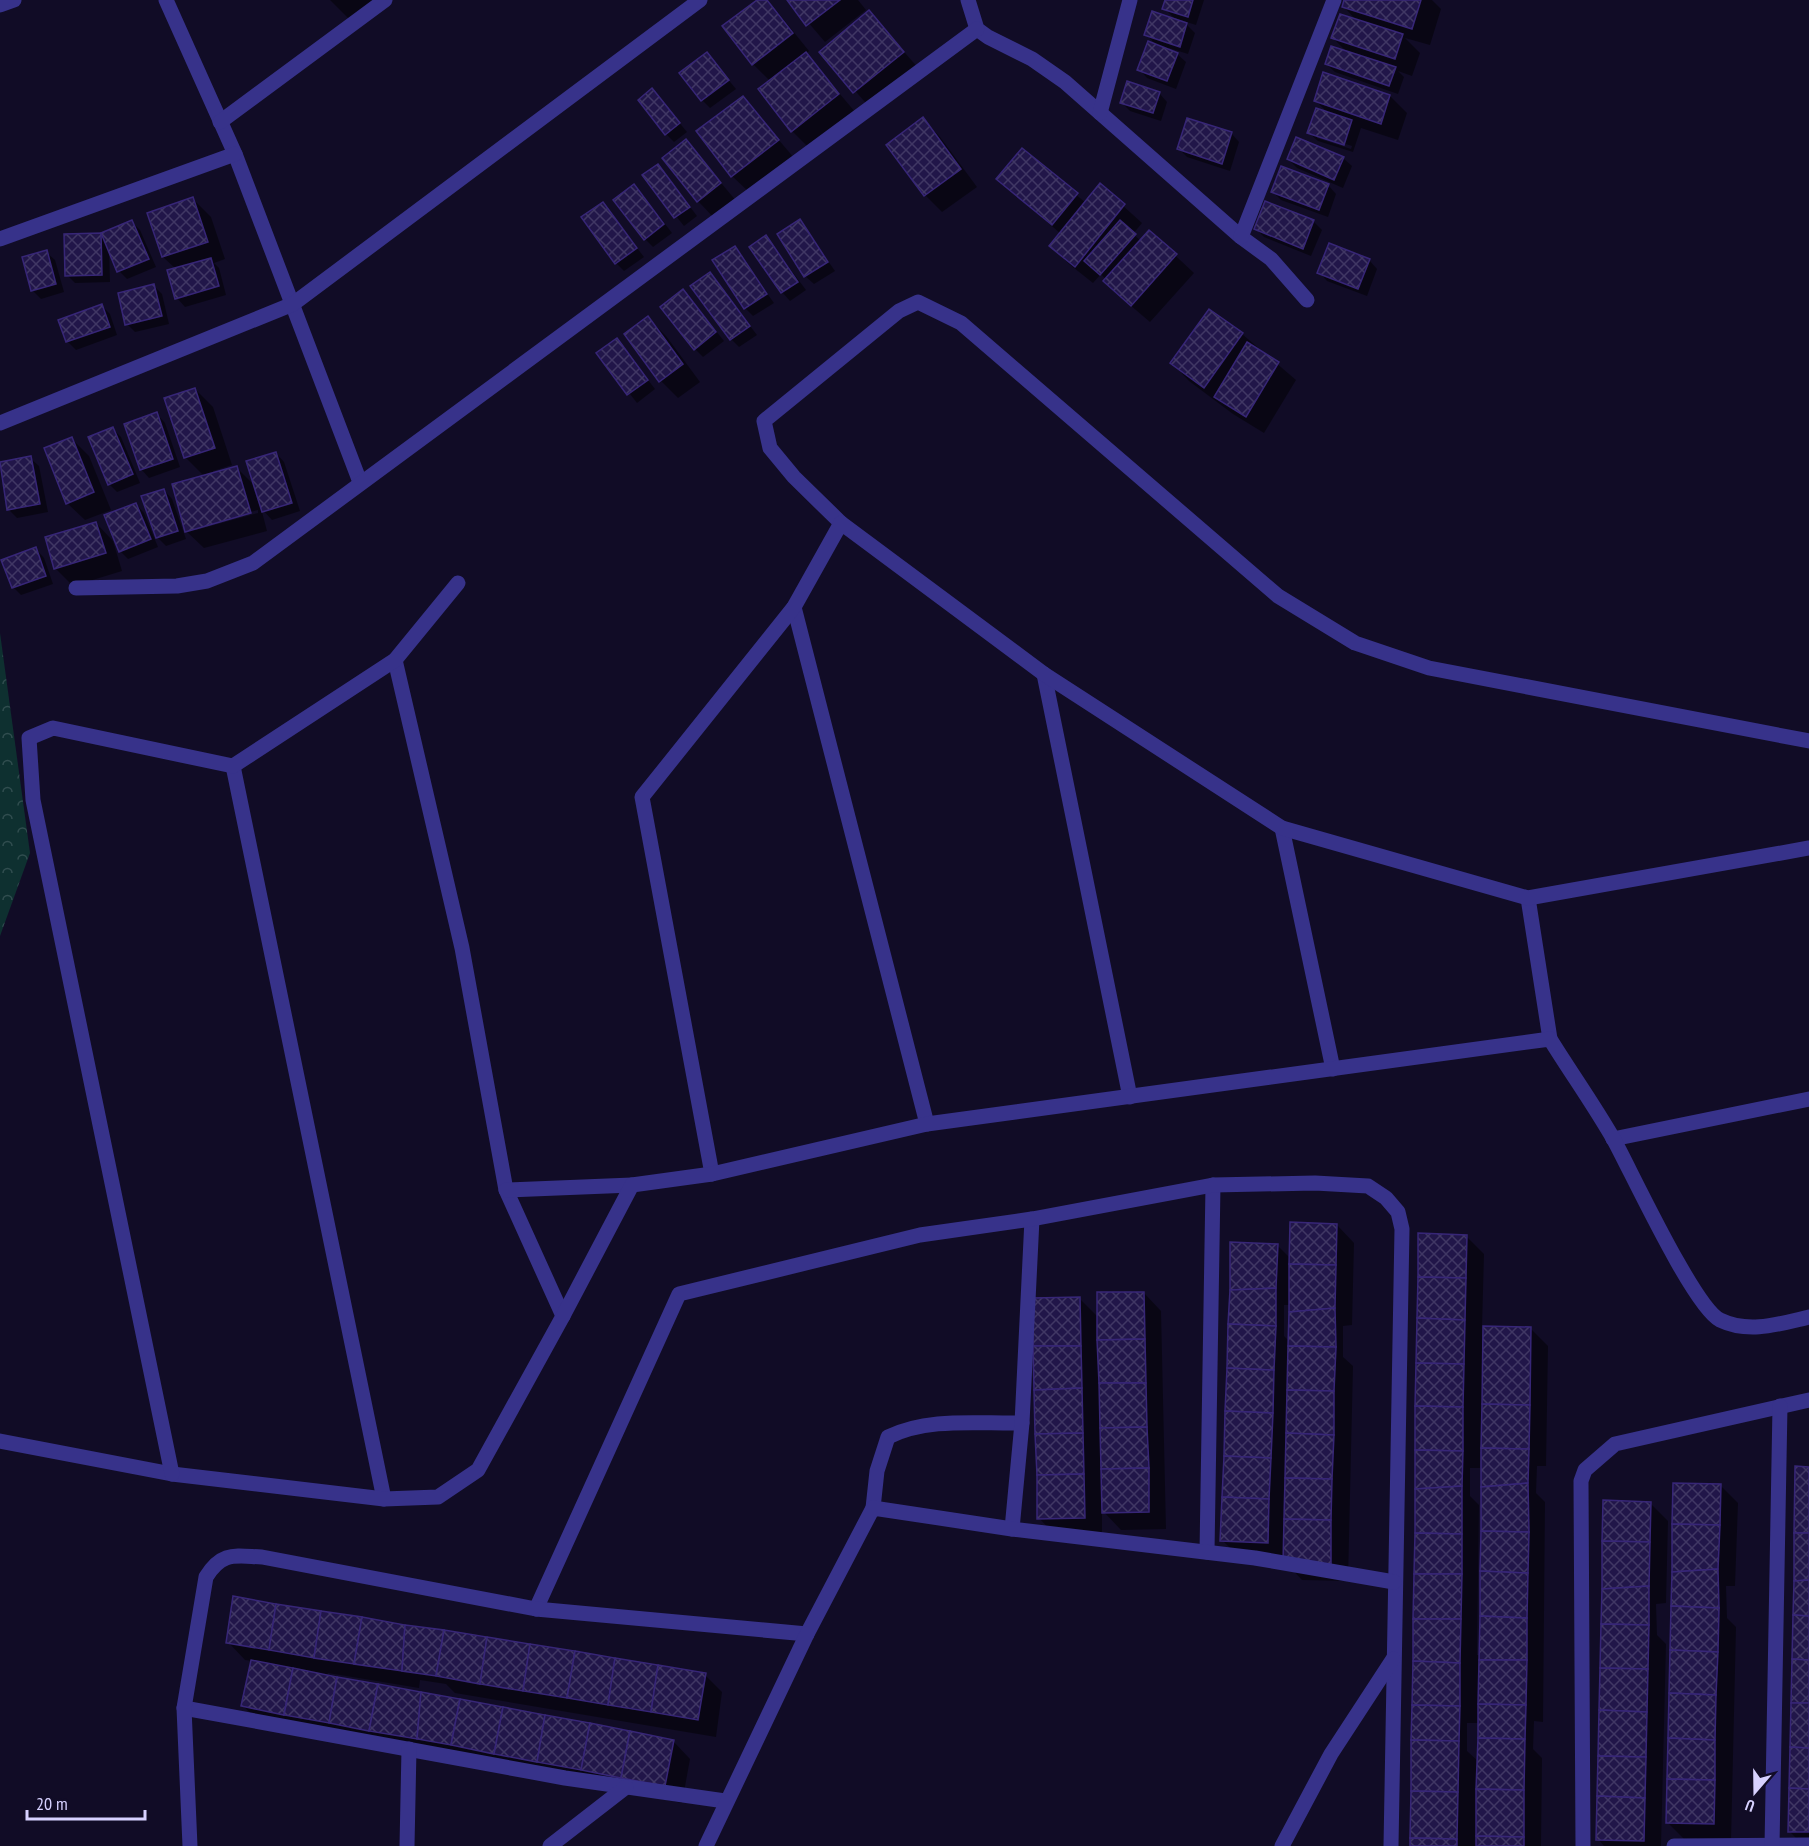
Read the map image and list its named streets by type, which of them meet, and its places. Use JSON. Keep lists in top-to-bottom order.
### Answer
{
  "scale_bar": "20 m",
  "north": "bottom"
}
